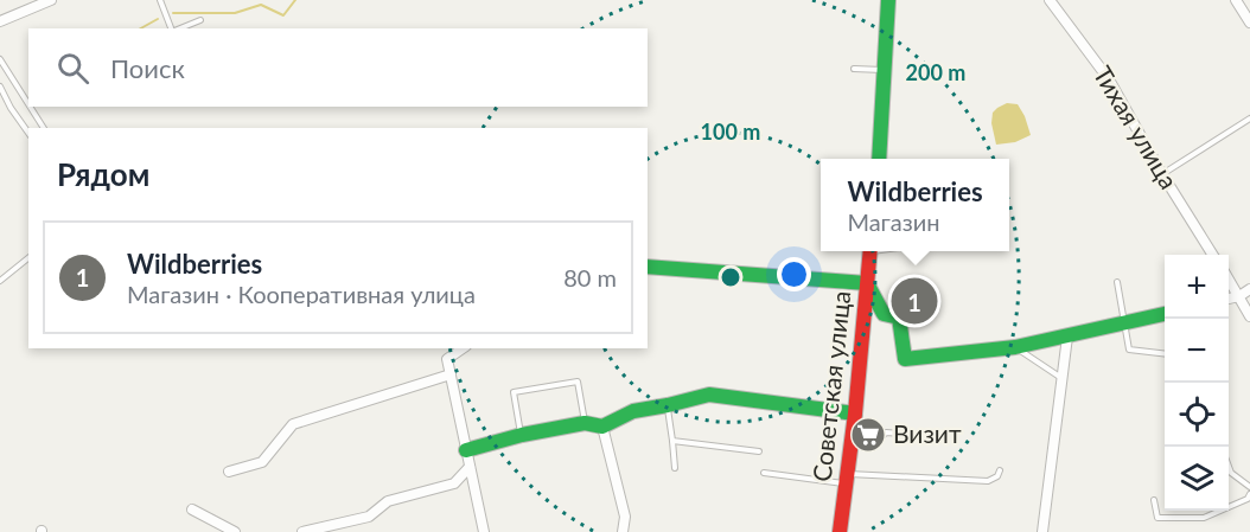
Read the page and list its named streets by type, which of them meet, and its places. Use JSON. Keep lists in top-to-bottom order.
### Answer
{
  "streets": {
    "street": ["Тихая улица", "Советская улица"]
  },
  "places": {
    "supermarket": ["Визит"]
  },
  "page": {
    "search": "Поиск",
    "heading": "Рядом",
    "popup": ["Wildberries", "Магазин"],
    "list": [
      {
        "mark": "1",
        "name": "Wildberries",
        "note": "Магазин · Кооперативная улица",
        "value": "80 m"
      }
    ],
    "map_buttons": ["+", "−"],
    "pins": "1"
  },
  "rings": ["200 m", "100 m"]
}
